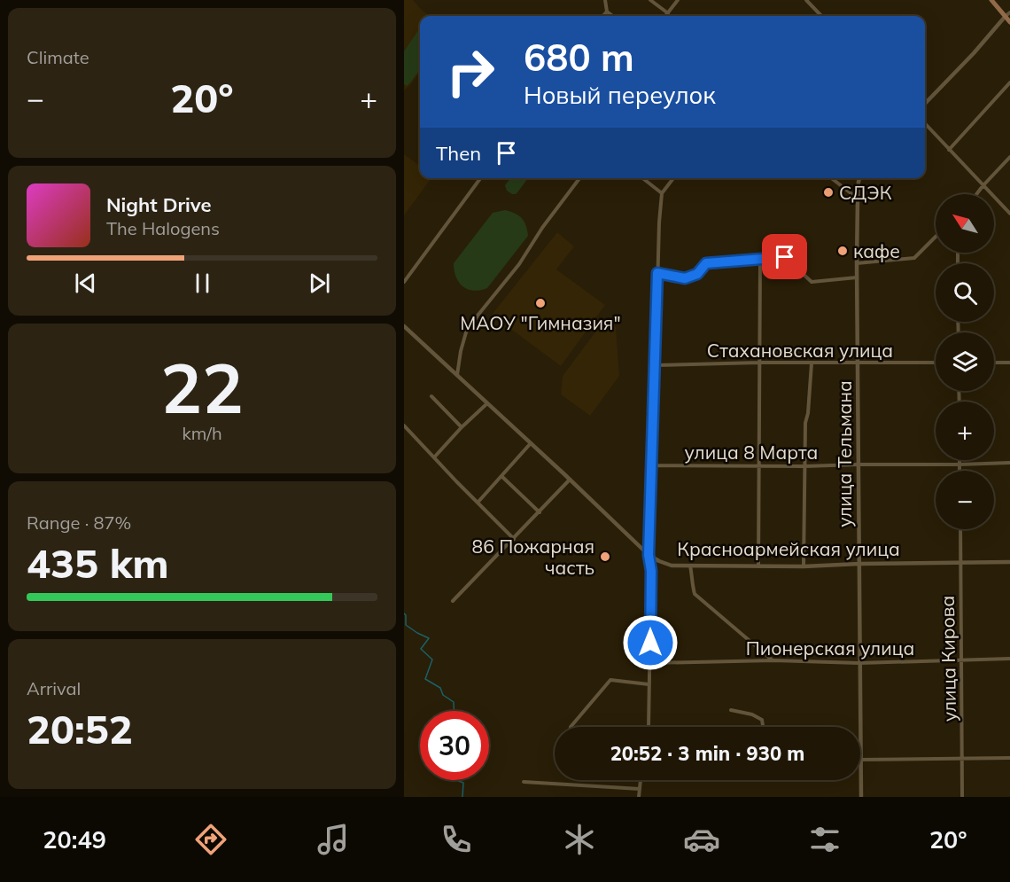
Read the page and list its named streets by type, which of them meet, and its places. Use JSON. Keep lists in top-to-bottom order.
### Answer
{
  "streets": {
    "street": [
      "Стахановская улица",
      "улица 8 Марта",
      "улица Тельмана",
      "Красноармейская улица",
      "Пионерская улица",
      "улица Кирова"
    ]
  },
  "crossings": [
    ["Стахановская улица", "улица Тельмана"],
    ["улица 8 Марта", "улица Тельмана"],
    ["улица Тельмана", "Красноармейская улица"],
    ["улица Тельмана", "Пионерская улица"],
    ["Красноармейская улица", "улица Кирова"],
    ["Пионерская улица", "улица Кирова"]
  ],
  "places": [
    "СДЭК",
    "кафе",
    "МАОУ \"Гимназия\"",
    "86 Пожарная часть"
  ],
  "north": "top left",
  "page": {
    "tile": [
      "Climate",
      ["22", "km/h"],
      ["Range · 87%", "435 km"],
      ["Arrival", "20:52"]
    ],
    "turn": ["680 m", "Новый переулок"],
    "heat": ["−", "20°", "+"],
    "then": "Then",
    "song": ["Night Drive", "The Halogens"],
    "map_buttons": ["+", "−"],
    "limit": "30",
    "trip": "20:52 · 3 min · 930 m",
    "tabs": ["20:49", "20°"]
  }
}
